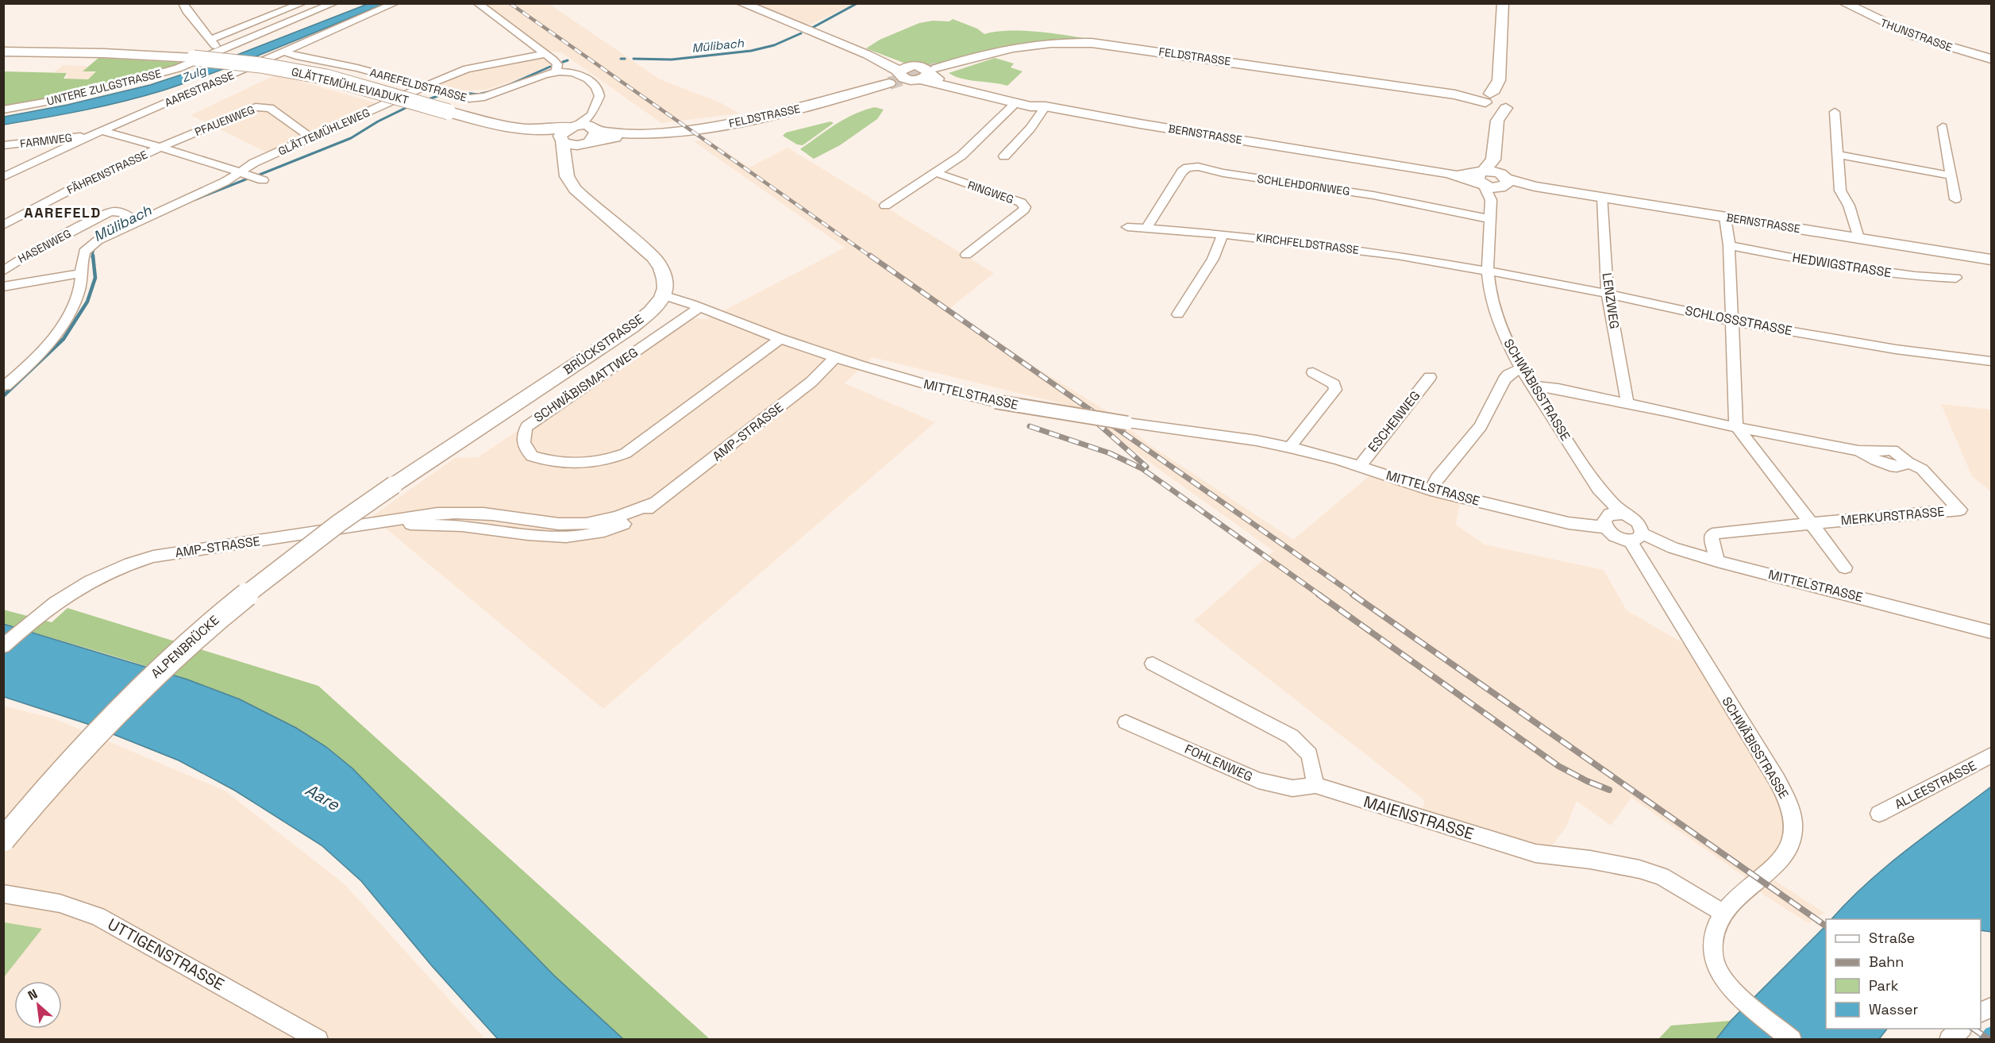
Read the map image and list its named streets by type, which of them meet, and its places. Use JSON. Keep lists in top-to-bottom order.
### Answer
{
  "streets": {
    "highway": ["GLÄTTEMÜHLEVIADUKT"],
    "main road": [
      "THUNSTRASSE",
      "FELDSTRASSE",
      "BERNSTRASSE",
      "BRÜCKSTRASSE",
      "ALPENBRÜCKE"
    ],
    "street": [
      "AAREFELDSTRASSE",
      "UNTERE ZULGSTRASSE",
      "AARESTRASSE",
      "PFAUENWEG",
      "GLÄTTEMÜHLEWEG",
      "FARMWEG",
      "FÄHRENSTRASSE",
      "SCHLEHDORNWEG",
      "RINGWEG",
      "KIRCHFELDSTRASSE",
      "HASENWEG",
      "HEDWIGSTRASSE",
      "LENZWEG",
      "SCHLOSSSTRASSE",
      "SCHWÄBISMATTWEG",
      "SCHWÄBISSTRASSE",
      "MITTELSTRASSE",
      "ESCHENWEG",
      "AMP-STRASSE",
      "MERKURSTRASSE",
      "FOHLENWEG",
      "ALLEESTRASSE",
      "MAIENSTRASSE",
      "UTTIGENSTRASSE"
    ]
  },
  "crossings": [
    ["FELDSTRASSE", "AAREFELDSTRASSE"],
    ["FELDSTRASSE", "GLÄTTEMÜHLEVIADUKT"],
    ["FELDSTRASSE", "BERNSTRASSE"],
    ["AAREFELDSTRASSE", "AARESTRASSE"],
    ["AAREFELDSTRASSE", "GLÄTTEMÜHLEWEG"],
    ["AARESTRASSE", "FARMWEG"],
    ["PFAUENWEG", "GLÄTTEMÜHLEWEG"],
    ["PFAUENWEG", "FÄHRENSTRASSE"],
    ["GLÄTTEMÜHLEWEG", "HASENWEG"],
    ["BERNSTRASSE", "LENZWEG"],
    ["BERNSTRASSE", "SCHWÄBISSTRASSE"],
    ["SCHLEHDORNWEG", "KIRCHFELDSTRASSE"],
    ["SCHLEHDORNWEG", "SCHWÄBISSTRASSE"],
    ["KIRCHFELDSTRASSE", "SCHLOSSSTRASSE"],
    ["KIRCHFELDSTRASSE", "SCHWÄBISSTRASSE"],
    ["LENZWEG", "SCHLOSSSTRASSE"],
    ["LENZWEG", "MERKURSTRASSE"],
    ["SCHLOSSSTRASSE", "SCHWÄBISSTRASSE"],
    ["BRÜCKSTRASSE", "MITTELSTRASSE"],
    ["BRÜCKSTRASSE", "ALPENBRÜCKE"],
    ["SCHWÄBISMATTWEG", "MITTELSTRASSE"],
    ["SCHWÄBISSTRASSE", "MITTELSTRASSE"],
    ["SCHWÄBISSTRASSE", "MERKURSTRASSE"],
    ["SCHWÄBISSTRASSE", "MAIENSTRASSE"],
    ["MITTELSTRASSE", "ESCHENWEG"],
    ["MITTELSTRASSE", "AMP-STRASSE"],
    ["MITTELSTRASSE", "MERKURSTRASSE"],
    ["FOHLENWEG", "MAIENSTRASSE"]
  ],
  "districts": ["AAREFELD"],
  "water": ["Mülibach", "Zulg", "Aare"],
  "legend": [
    "Straße",
    "Bahn",
    "Park",
    "Wasser"
  ],
  "north": "top left"
}
